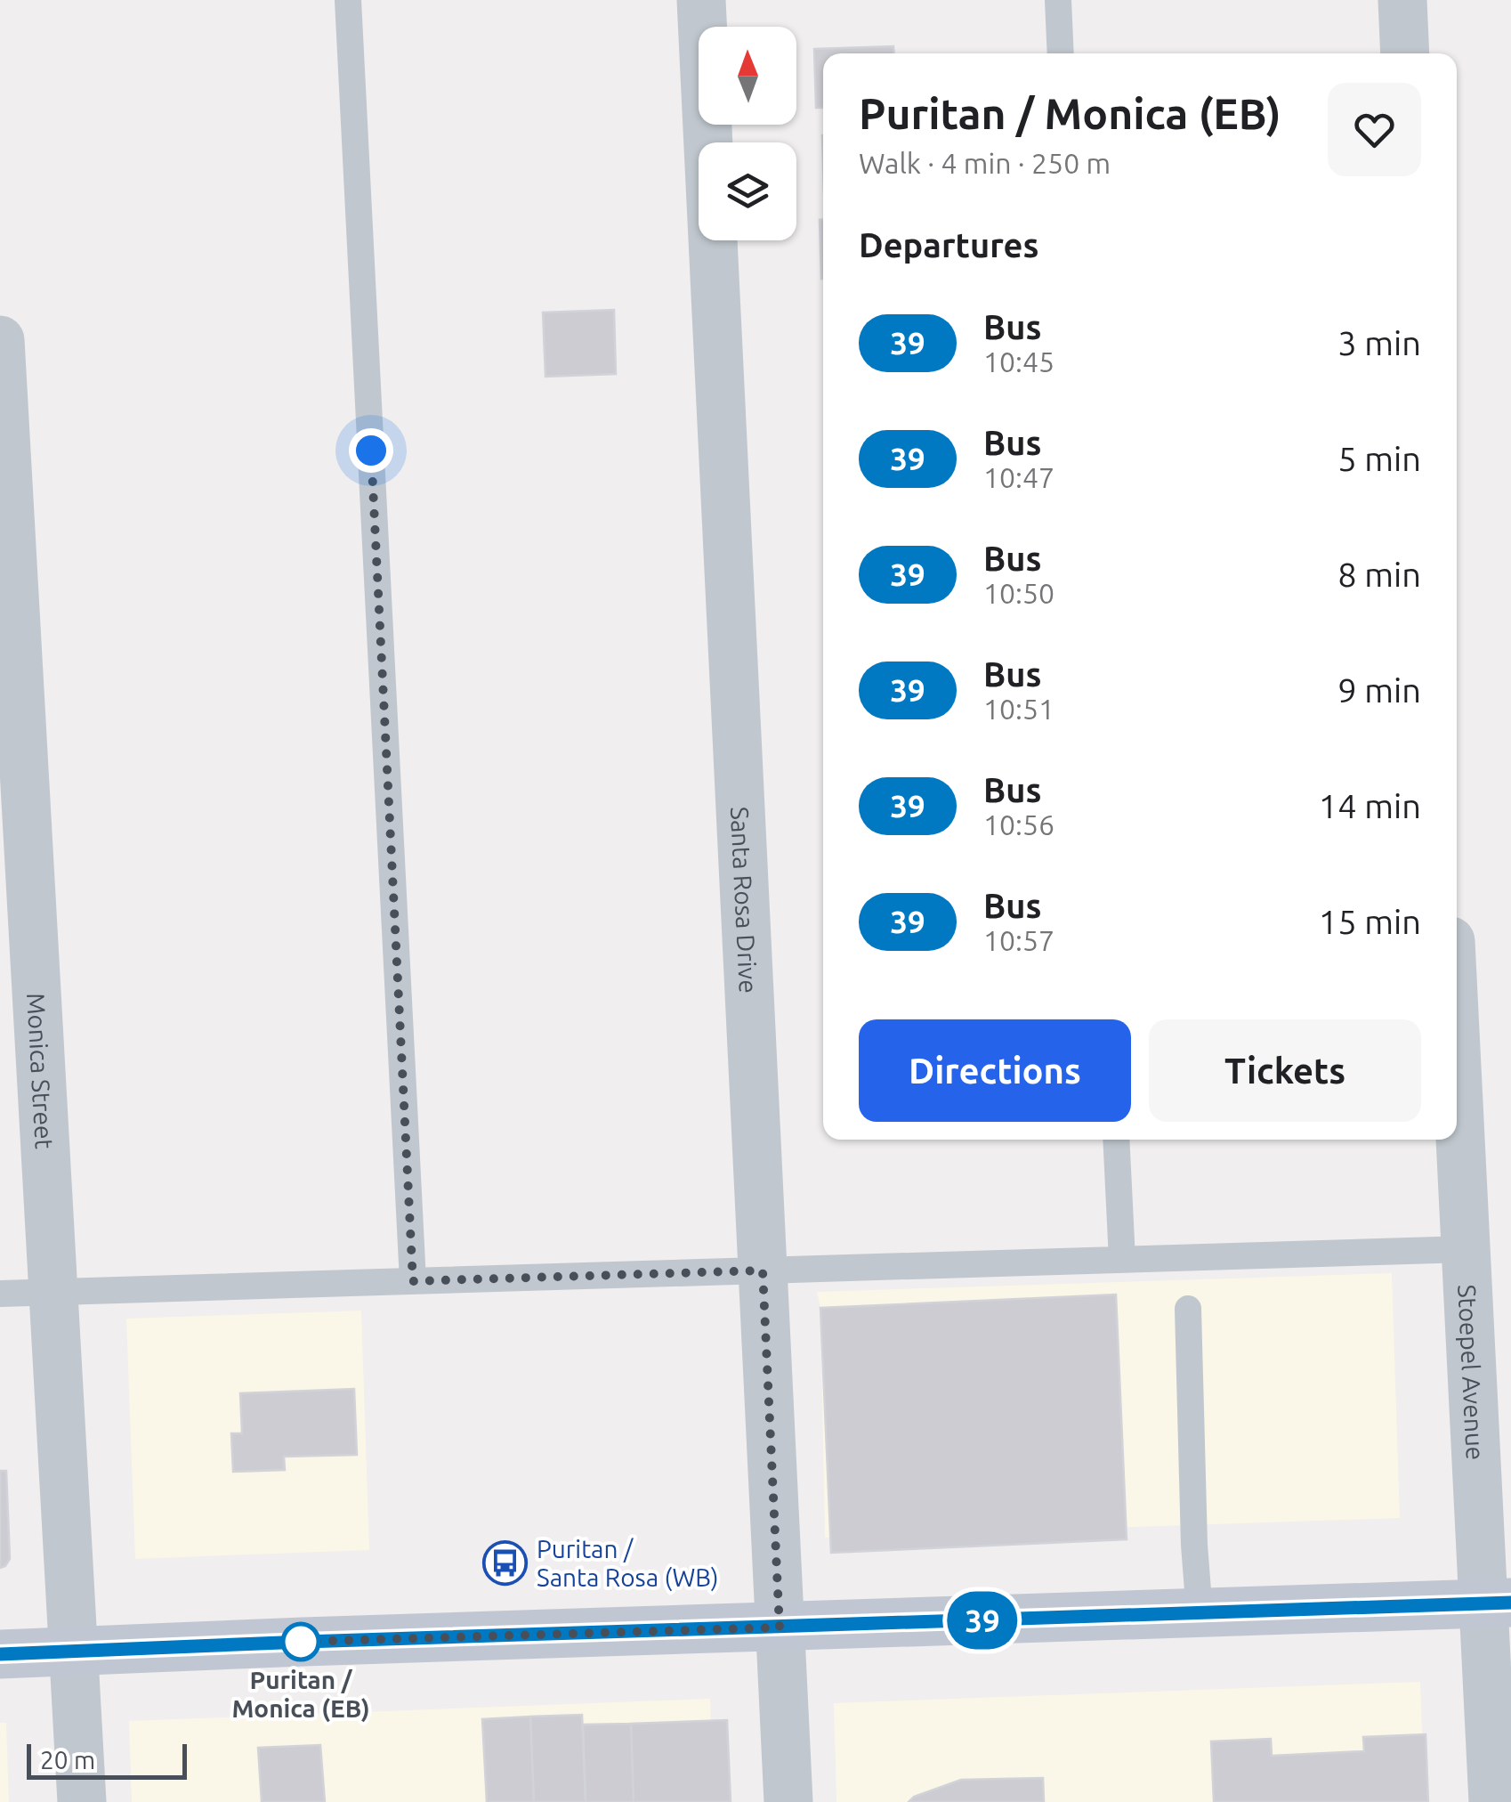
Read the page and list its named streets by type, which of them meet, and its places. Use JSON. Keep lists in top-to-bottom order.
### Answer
{
  "streets": {
    "street": ["Santa Rosa Drive", "Monica Street", "Stoepel Avenue"]
  },
  "places": {
    "bus stop": ["Puritan / Santa Rosa (WB)"],
    "other": ["Puritan / Monica (EB)"]
  },
  "lines": ["bus line 39"],
  "scale_bar": "20 m",
  "north": "top",
  "page": {
    "on_map": "39",
    "heading": [
      ["Puritan / Monica (EB)", "Walk · 4 min · 250 m"],
      "Departures"
    ],
    "list": [
      {
        "mark": "39",
        "name": "Bus",
        "note": "10:45",
        "value": "3 min"
      },
      {
        "mark": "39",
        "name": "Bus",
        "note": "10:47",
        "value": "5 min"
      },
      {
        "mark": "39",
        "name": "Bus",
        "note": "10:50",
        "value": "8 min"
      },
      {
        "mark": "39",
        "name": "Bus",
        "note": "10:51",
        "value": "9 min"
      },
      {
        "mark": "39",
        "name": "Bus",
        "note": "10:56",
        "value": "14 min"
      },
      {
        "mark": "39",
        "name": "Bus",
        "note": "10:57",
        "value": "15 min"
      }
    ],
    "buttons": ["Directions", "Tickets"],
    "scale": "20 m"
  }
}
